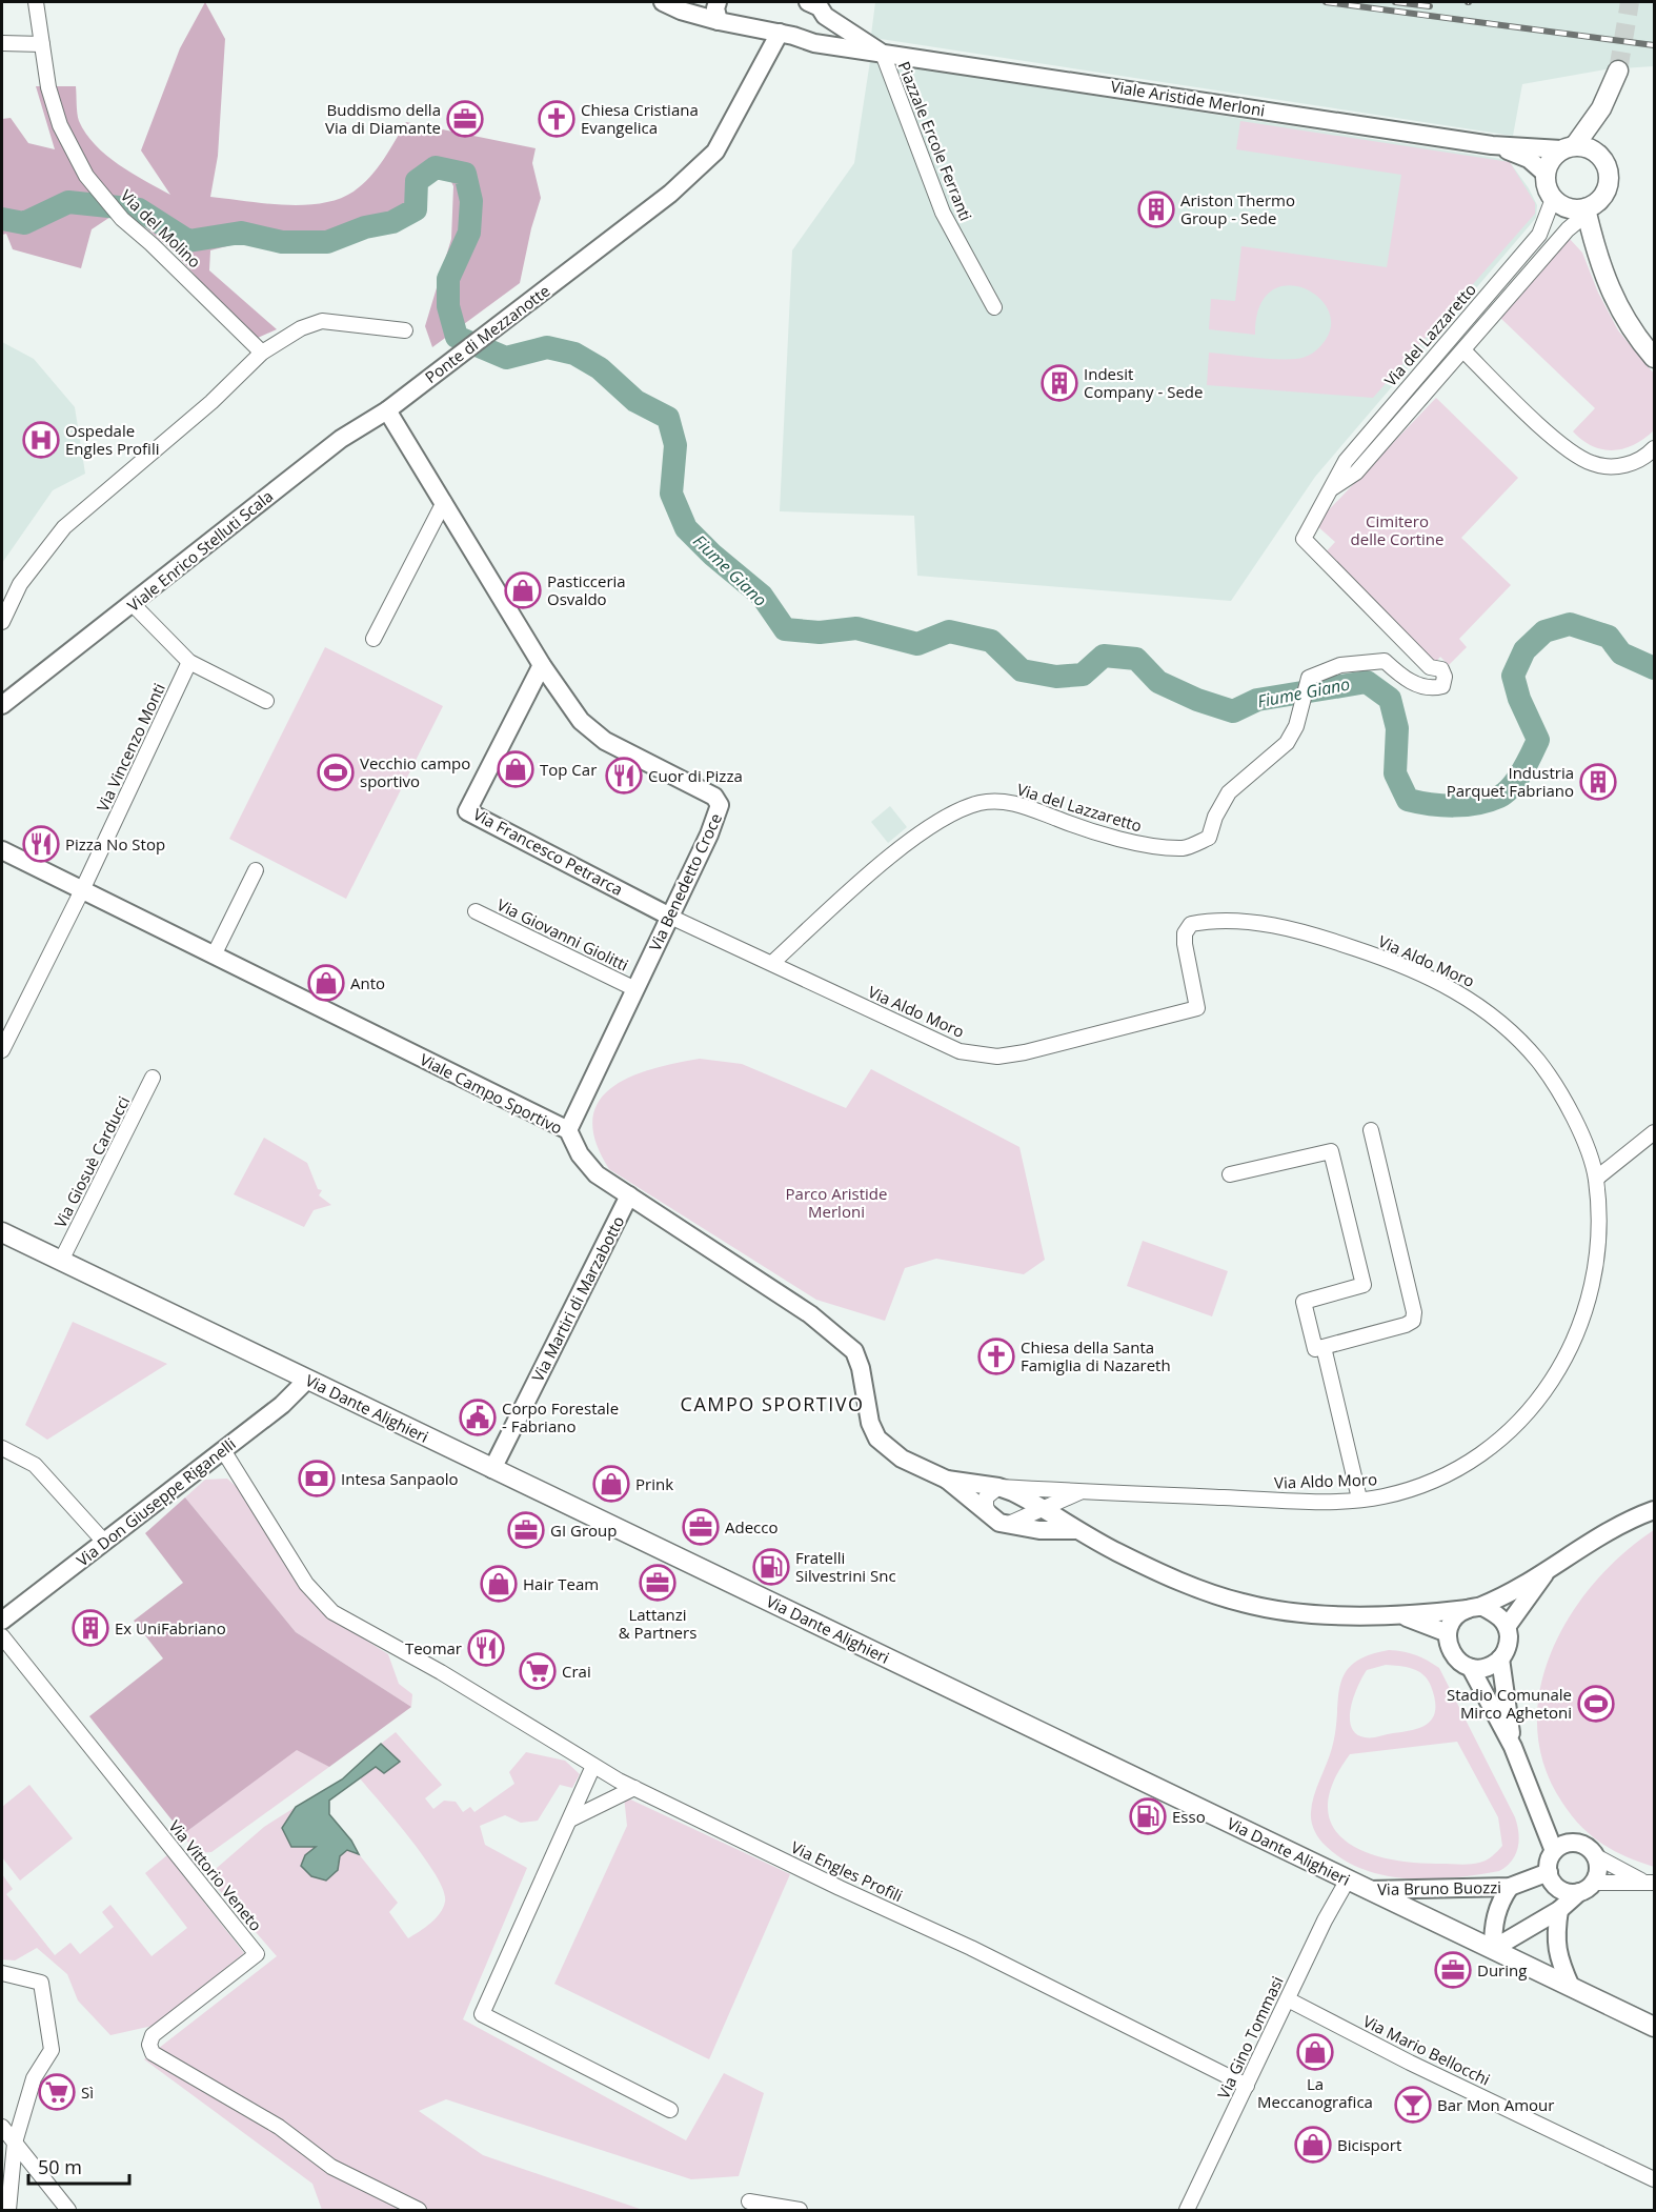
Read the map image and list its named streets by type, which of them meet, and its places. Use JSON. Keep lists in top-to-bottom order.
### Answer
{
  "streets": {
    "main road": ["Viale Aristide Merloni", "Via Dante Alighieri"],
    "street": [
      "Piazzale Ercole Ferranti",
      "Via del Molino",
      "Ponte di Mezzanotte",
      "Via del Lazzaretto",
      "Viale Enrico Stelluti Scala",
      "Via Vincenzo Monti",
      "Via Francesco Petrarca",
      "Via Benedetto Croce",
      "Via Giovanni Giolitti",
      "Via Aldo Moro",
      "Viale Campo Sportivo",
      "Via Giosuè Carducci",
      "Via Martiri di Marzabotto",
      "Via Don Giuseppe Riganelli",
      "Via Engles Profili",
      "Via Vittorio Veneto",
      "Via Bruno Buozzi",
      "Via Gino Tommasi",
      "Via Mario Bellocchi"
    ]
  },
  "crossings": [
    ["Viale Aristide Merloni", "Piazzale Ercole Ferranti"],
    ["Viale Aristide Merloni", "Via del Lazzaretto"],
    ["Ponte di Mezzanotte", "Viale Enrico Stelluti Scala"],
    ["Via del Lazzaretto", "Via Aldo Moro"],
    ["Viale Enrico Stelluti Scala", "Via Benedetto Croce"],
    ["Via Vincenzo Monti", "Viale Campo Sportivo"],
    ["Via Francesco Petrarca", "Via Benedetto Croce"],
    ["Via Francesco Petrarca", "Via Aldo Moro"],
    ["Via Benedetto Croce", "Via Giovanni Giolitti"],
    ["Via Benedetto Croce", "Via Aldo Moro"],
    ["Via Benedetto Croce", "Viale Campo Sportivo"],
    ["Via Aldo Moro", "Viale Campo Sportivo"],
    ["Viale Campo Sportivo", "Via Martiri di Marzabotto"],
    ["Via Giosuè Carducci", "Via Dante Alighieri"],
    ["Via Martiri di Marzabotto", "Via Dante Alighieri"],
    ["Via Dante Alighieri", "Via Don Giuseppe Riganelli"],
    ["Via Dante Alighieri", "Via Bruno Buozzi"],
    ["Via Dante Alighieri", "Via Gino Tommasi"],
    ["Via Don Giuseppe Riganelli", "Via Engles Profili"],
    ["Via Engles Profili", "Via Gino Tommasi"],
    ["Via Gino Tommasi", "Via Mario Bellocchi"]
  ],
  "districts": ["CAMPO SPORTIVO"],
  "water": ["Fiume Giano"],
  "parks": ["Cimitero delle Cortine", "Parco Aristide Merloni"],
  "places": {
    "office": [
      "Buddismo della Via di Diamante",
      "Adecco",
      "GI Group",
      "Lattanzi & Partners",
      "During"
    ],
    "church": ["Chiesa Cristiana Evangelica", "Chiesa della Santa Famiglia di Nazareth"],
    "building": [
      "Ariston Thermo Group - Sede",
      "Indesit Company - Sede",
      "Industria Parquet Fabriano",
      "Ex UniFabriano"
    ],
    "hospital": ["Ospedale Engles Profili"],
    "shop": [
      "Pasticceria Osvaldo",
      "Top Car",
      "Anto",
      "Prink",
      "Hair Team",
      "La Meccanografica",
      "Bicisport"
    ],
    "sports": ["Vecchio campo sportivo", "Stadio Comunale Mirco Aghetoni"],
    "restaurant": ["Cuor di Pizza", "Pizza No Stop", "Teomar"],
    "public building": ["Corpo Forestale - Fabriano"],
    "bank": ["Intesa Sanpaolo"],
    "fuel station": ["Fratelli Silvestrini Snc", "Esso"],
    "supermarket": ["Crai", "Sì"],
    "bar": ["Bar Mon Amour"]
  },
  "scale_bar": "50 m"
}
